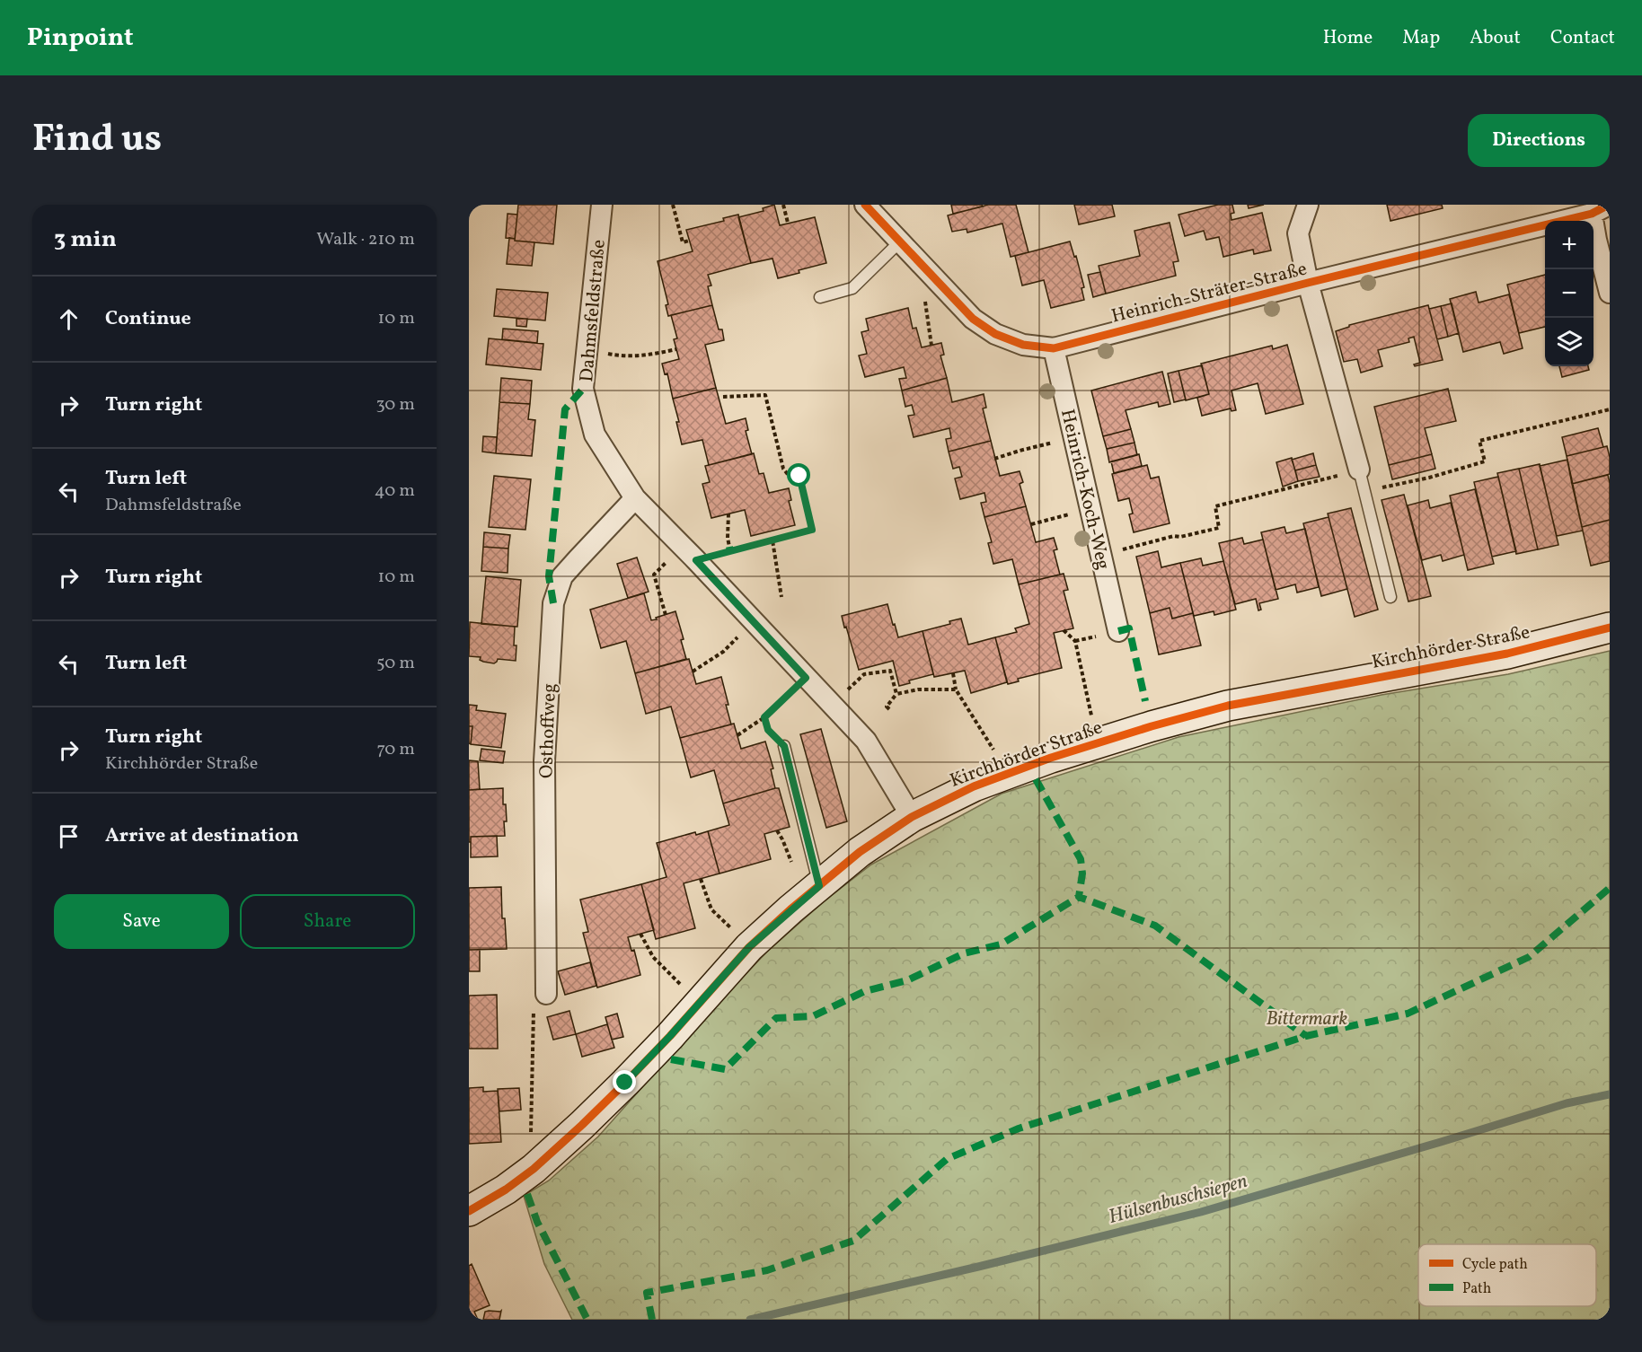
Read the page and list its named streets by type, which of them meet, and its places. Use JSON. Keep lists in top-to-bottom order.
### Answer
{
  "streets": {
    "main road": ["Kirchhörder Straße"],
    "street": [
      "Heinrich-Sträter-Straße",
      "Dahmsfeldstraße",
      "Heinrich-Koch-Weg",
      "Osthoffweg"
    ]
  },
  "crossings": [
    ["Heinrich-Sträter-Straße", "Heinrich-Koch-Weg"],
    ["Dahmsfeldstraße", "Kirchhörder Straße"],
    ["Dahmsfeldstraße", "Osthoffweg"]
  ],
  "water": ["Hülsenbuschsiepen"],
  "parks": ["Bittermark"],
  "legend": ["Cycle path", "Path"],
  "page": {
    "header": "Pinpoint",
    "nav": [
      "Home",
      "Map",
      "About",
      "Contact"
    ],
    "title": "Find us",
    "buttons": [
      "Directions",
      ["Save", "Share"]
    ],
    "heading": ["3 min", "Walk · 210 m"],
    "map_buttons": ["+", "−"],
    "list": [
      ["Continue", "10 m"],
      ["Turn right", "30 m"],
      ["Turn left", "Dahmsfeldstraße", "40 m"],
      ["Turn right", "10 m"],
      ["Turn left", "50 m"],
      ["Turn right", "Kirchhörder Straße", "70 m"],
      "Arrive at destination"
    ]
  }
}
